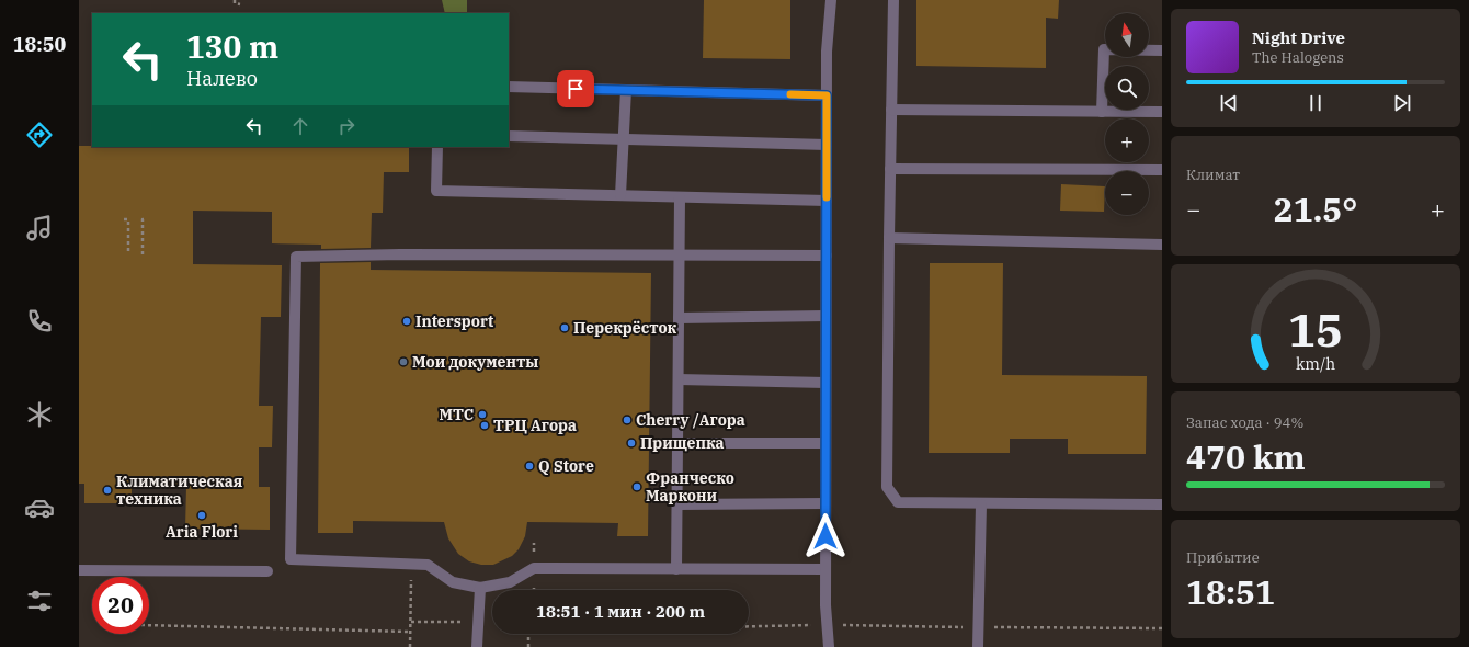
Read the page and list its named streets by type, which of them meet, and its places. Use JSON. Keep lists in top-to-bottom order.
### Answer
{
  "places": [
    "Intersport",
    "Перекрёсток",
    "Мои документы",
    "МТС",
    "Cherry /Агора",
    "ТРЦ Агора",
    "Прищепка",
    "Q Store",
    "Франческо Маркони",
    "Климатическая техника",
    "Aria Flori"
  ],
  "north": "top",
  "page": {
    "tabs": "18:50",
    "map_buttons": ["+", "−"],
    "turn": ["130 m", "Налево"],
    "song": ["Night Drive", "The Halogens"],
    "tile": [
      "Климат",
      ["Запас хода · 94%", "470 km"],
      ["Прибытие", "18:51"]
    ],
    "heat": ["−", "21.5°", "+"],
    "limit": "20",
    "trip": "18:51 · 1 мин · 200 m",
    "gauge": ["15", "km/h"]
  }
}
